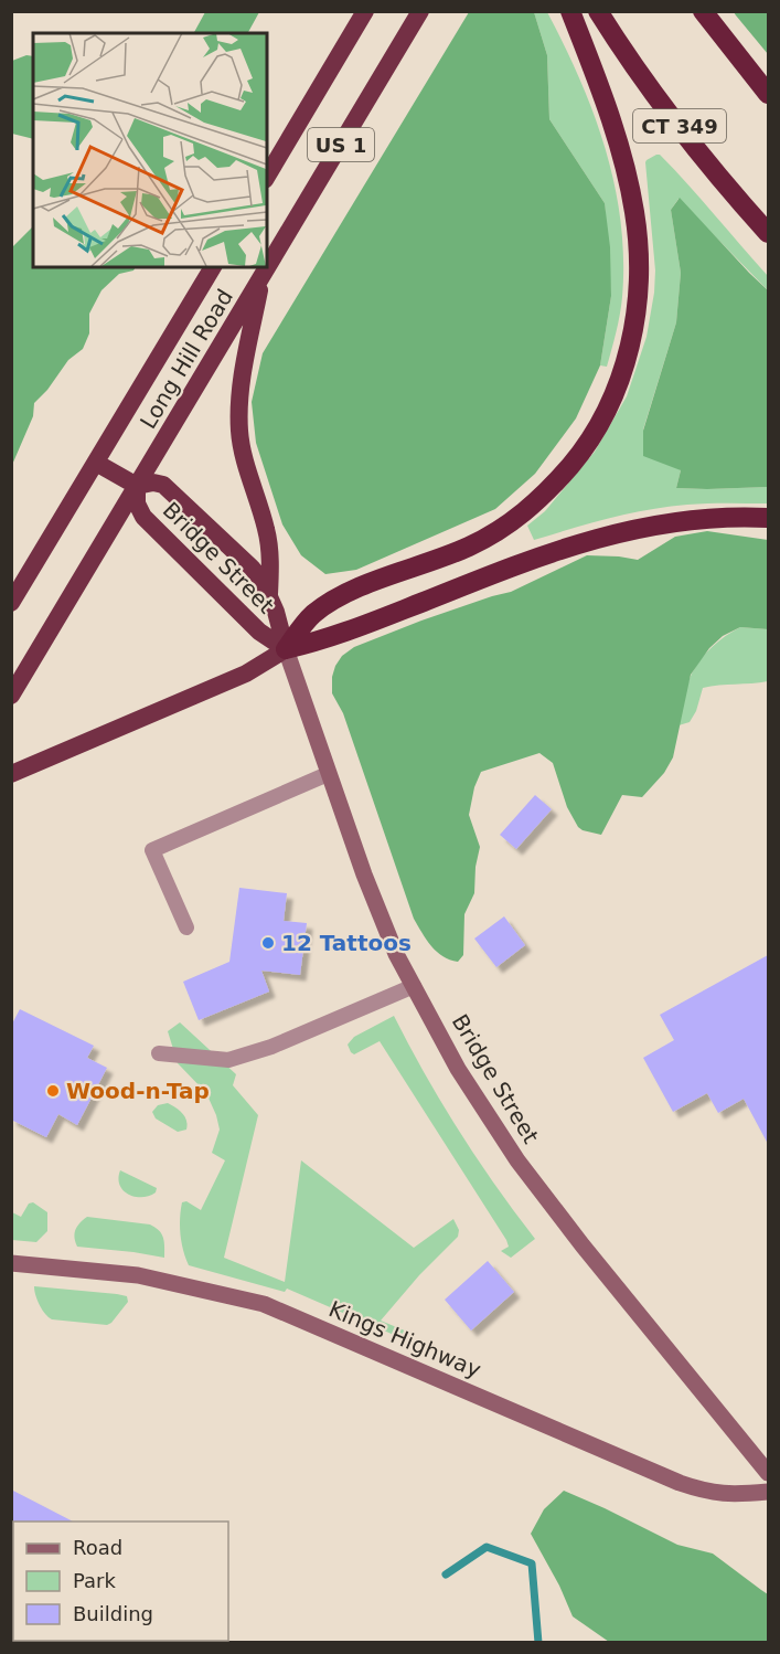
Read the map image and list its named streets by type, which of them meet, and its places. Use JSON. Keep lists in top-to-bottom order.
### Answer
{
  "streets": {
    "highway": [
      "CT 349",
      "US 1",
      "Long Hill Road",
      "Bridge Street"
    ],
    "main road": ["Kings Highway"]
  },
  "crossings": [
    ["Long Hill Road", "Bridge Street"]
  ],
  "places": ["12 Tattoos", "Wood-n-Tap"],
  "legend": ["Road", "Park", "Building"]
}
